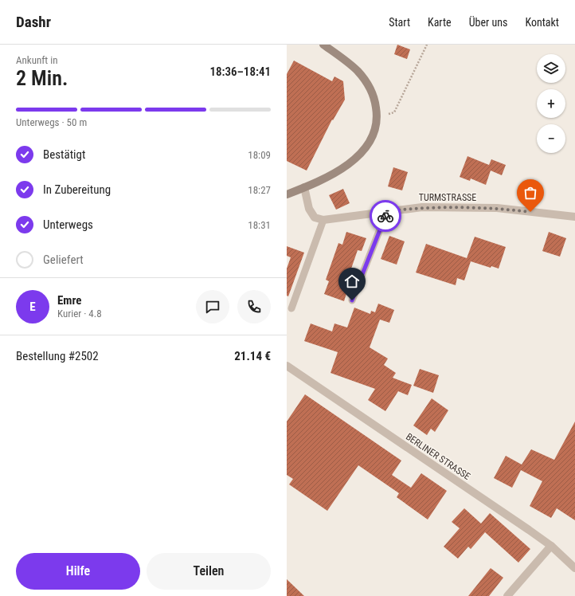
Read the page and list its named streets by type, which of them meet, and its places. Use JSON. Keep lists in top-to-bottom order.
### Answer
{
  "streets": {
    "street": ["TURMSTRASSE", "BERLINER STRASSE"]
  },
  "page": {
    "header": "Dashr",
    "nav": [
      "Start",
      "Karte",
      "Über uns",
      "Kontakt"
    ],
    "heading": ["2 Min.", "Ankunft in", "18:36–18:41"],
    "panel": [
      "Emre",
      "Kurier · 4.8",
      "Bestellung #2502",
      "21.14 €"
    ],
    "map_buttons": ["+", "−"],
    "bar": "Unterwegs · 50 m",
    "list": [
      ["Bestätigt", "18:09"],
      ["In Zubereitung", "18:27"],
      ["Unterwegs", "18:31"],
      "Geliefert"
    ],
    "round": "E",
    "buttons": ["Hilfe", "Teilen"]
  }
}
